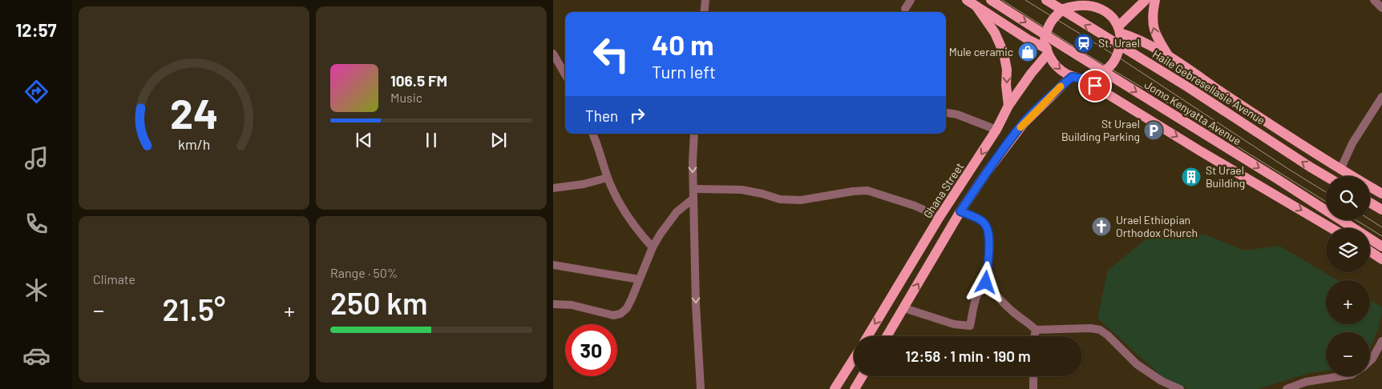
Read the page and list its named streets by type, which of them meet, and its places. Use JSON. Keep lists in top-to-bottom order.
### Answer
{
  "streets": {
    "main road": ["Haile Gebresellasie Avenue", "Jomo Kenyatta Avenue", "Ghana Street"]
  },
  "crossings": [
    ["Haile Gebresellasie Avenue", "Ghana Street"]
  ],
  "places": {
    "station": ["St. Urael"],
    "shop": ["Mule ceramic"],
    "parking": ["St Urael Building Parking"],
    "building": ["St Urael Building"],
    "church": ["Urael Ethiopian Orthodox Church"]
  },
  "page": {
    "tabs": "12:57",
    "turn": ["40 m", "Turn left"],
    "song": ["106.5 FM", "Music"],
    "then": "Then",
    "map_buttons": ["+", "−"],
    "tile": [
      "Climate",
      ["Range · 50%", "250 km"]
    ],
    "heat": ["−", "21.5°", "+"],
    "limit": "30",
    "trip": "12:58 · 1 min · 190 m",
    "gauge": ["24", "km/h"]
  }
}
